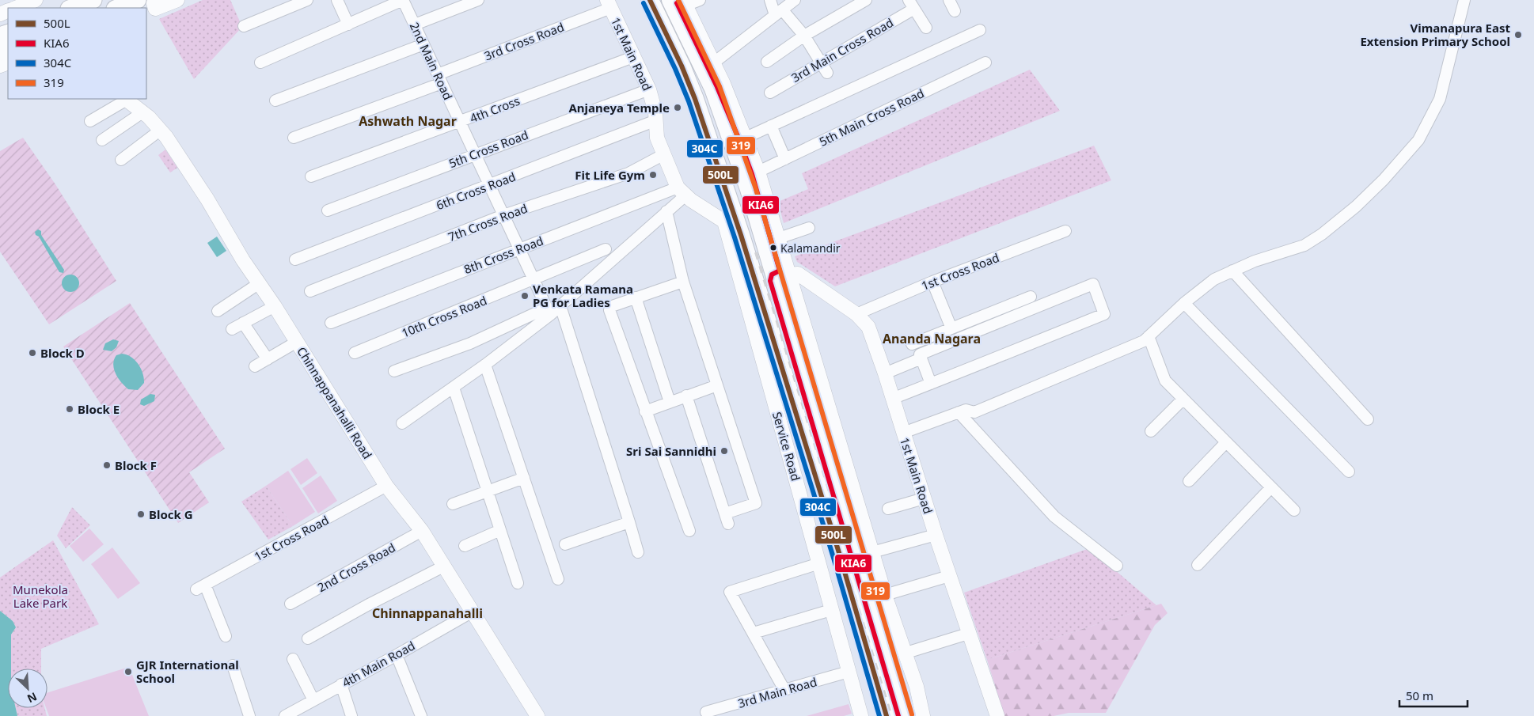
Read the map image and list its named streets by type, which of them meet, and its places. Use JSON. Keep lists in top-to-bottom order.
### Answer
{
  "streets": {
    "street": [
      "3rd Cross Road",
      "3rd Main Cross Road",
      "1st Main Road",
      "2nd Main Road",
      "4th Cross",
      "5th Main Cross Road",
      "5th Cross Road",
      "6th Cross Road",
      "7th Cross Road",
      "8th Cross Road",
      "1st Cross Road",
      "10th Cross Road",
      "Chinnappanahalli Road",
      "Service Road",
      "2nd Cross Road",
      "4th Main Road",
      "3rd Main Road"
    ]
  },
  "crossings": [
    ["3rd Cross Road", "1st Main Road"],
    ["3rd Cross Road", "2nd Main Road"],
    ["1st Main Road", "4th Cross"],
    ["1st Main Road", "5th Cross Road"],
    ["1st Main Road", "6th Cross Road"],
    ["1st Main Road", "7th Cross Road"],
    ["1st Main Road", "8th Cross Road"],
    ["1st Main Road", "1st Cross Road"],
    ["2nd Main Road", "4th Cross"],
    ["2nd Main Road", "5th Cross Road"],
    ["2nd Main Road", "6th Cross Road"],
    ["2nd Main Road", "7th Cross Road"],
    ["2nd Main Road", "8th Cross Road"],
    ["2nd Main Road", "10th Cross Road"],
    ["1st Cross Road", "Chinnappanahalli Road"],
    ["Chinnappanahalli Road", "2nd Cross Road"],
    ["Chinnappanahalli Road", "4th Main Road"],
    ["Service Road", "3rd Main Road"]
  ],
  "districts": ["Ashwath Nagar", "Ananda Nagara", "Chinnappanahalli"],
  "parks": ["Munekola Lake Park"],
  "places": [
    "Vimanapura East Extension Primary School",
    "Anjaneya Temple",
    "Fit Life Gym",
    "Kalamandir",
    "Venkata Ramana PG for Ladies",
    "Block D",
    "Block E",
    "Sri Sai Sannidhi",
    "Block F",
    "Block G",
    "GJR International School"
  ],
  "lines": [
    "transit line 500L",
    "transit line 319",
    "transit line KIA6",
    "transit line 304C"
  ],
  "legend": [
    "500L",
    "KIA6",
    "304C",
    "319"
  ],
  "scale_bar": "50 m",
  "north": "bottom right"
}
